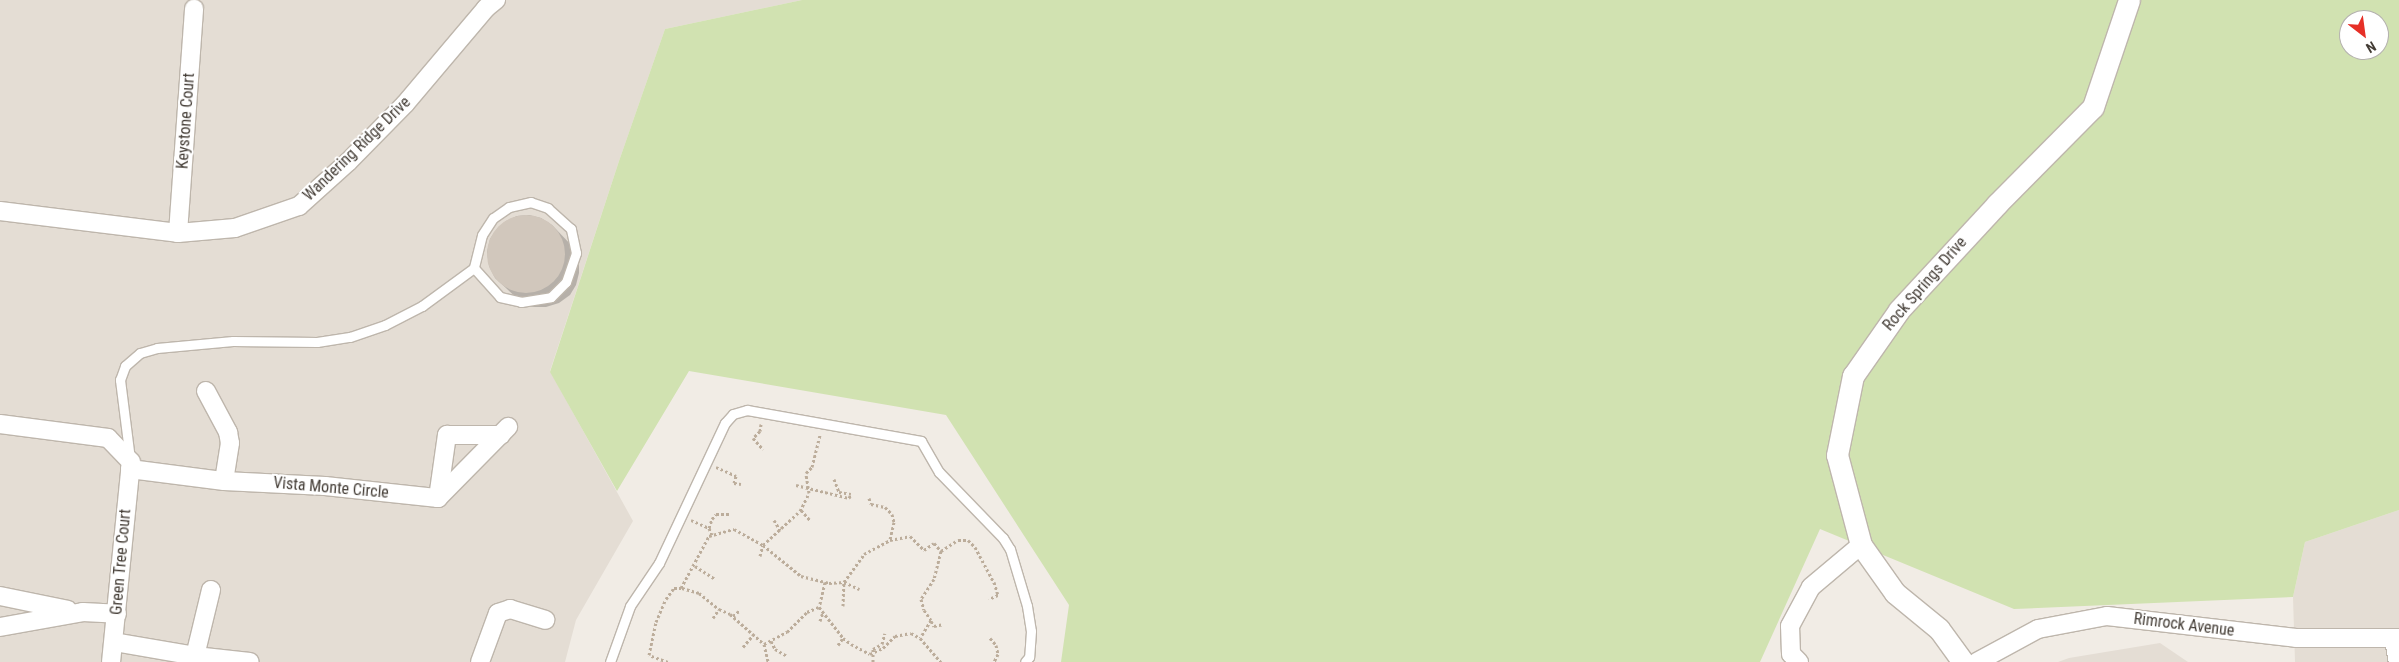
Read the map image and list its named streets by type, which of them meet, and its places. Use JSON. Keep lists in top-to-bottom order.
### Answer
{
  "streets": {
    "street": [
      "Keystone Court",
      "Wandering Ridge Drive",
      "Rock Springs Drive",
      "Vista Monte Circle",
      "Green Tree Court",
      "Rimrock Avenue"
    ]
  },
  "crossings": [
    ["Keystone Court", "Wandering Ridge Drive"],
    ["Vista Monte Circle", "Green Tree Court"]
  ],
  "north": "bottom right"
}
